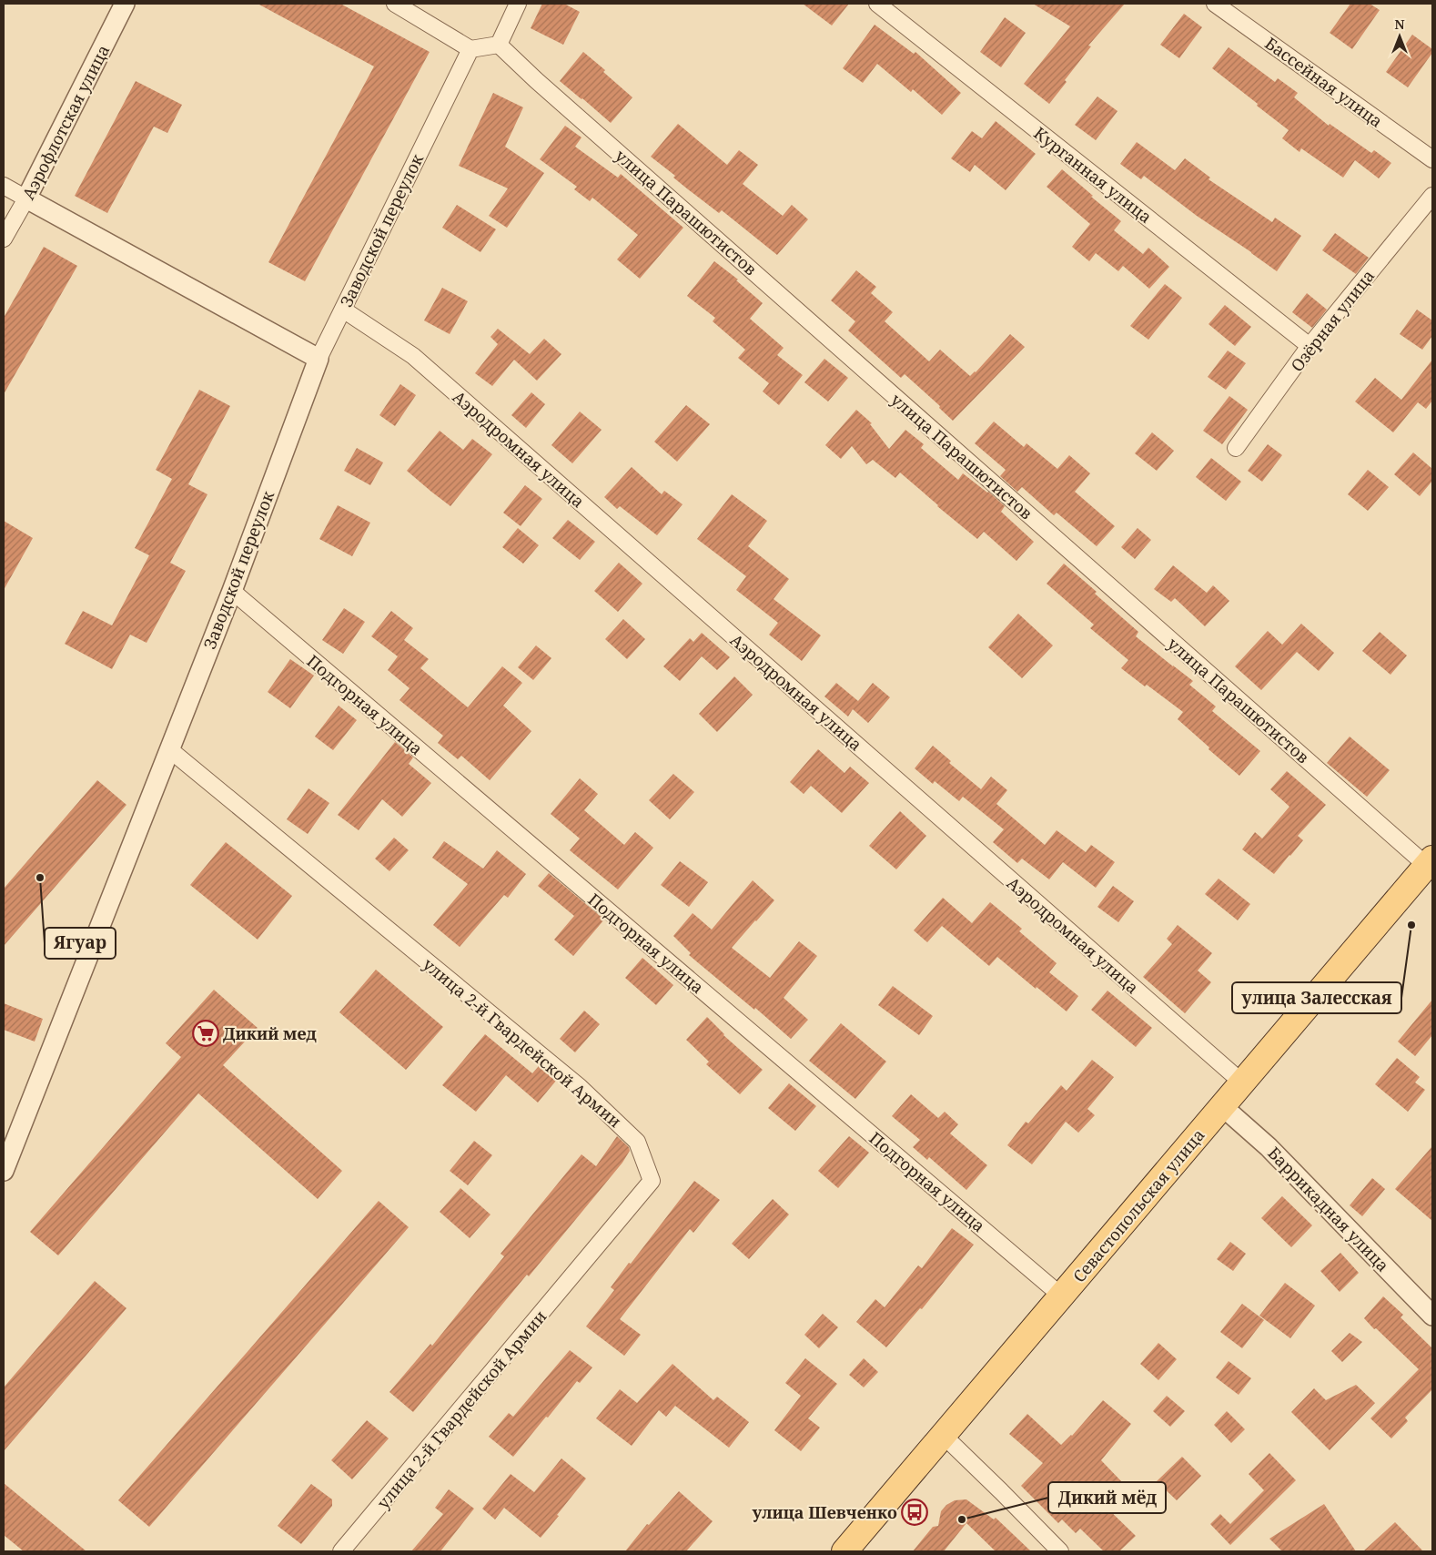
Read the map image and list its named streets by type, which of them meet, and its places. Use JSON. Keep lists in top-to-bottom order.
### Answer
{
  "streets": {
    "main road": ["Севастопольская улица"],
    "street": [
      "Бассейная улица",
      "Аэрофлотская улица",
      "Курганная улица",
      "улица Парашютистов",
      "Заводской переулок",
      "Озёрная улица",
      "Аэродромная улица",
      "Подгорная улица",
      "улица 2-й Гвардейской Армии",
      "Баррикадная улица"
    ]
  },
  "crossings": [
    ["Курганная улица", "Озёрная улица"],
    ["улица Парашютистов", "Севастопольская улица"],
    ["Заводской переулок", "Аэродромная улица"],
    ["Заводской переулок", "Подгорная улица"],
    ["Заводской переулок", "улица 2-й Гвардейской Армии"],
    ["Аэродромная улица", "Севастопольская улица"],
    ["Подгорная улица", "Севастопольская улица"],
    ["Севастопольская улица", "Баррикадная улица"]
  ],
  "places": {
    "other": ["Ягуар", "улица Залесская", "Дикий мёд"],
    "supermarket": ["Дикий мед"],
    "bus stop": ["улица Шевченко"]
  },
  "north": "top"
}
